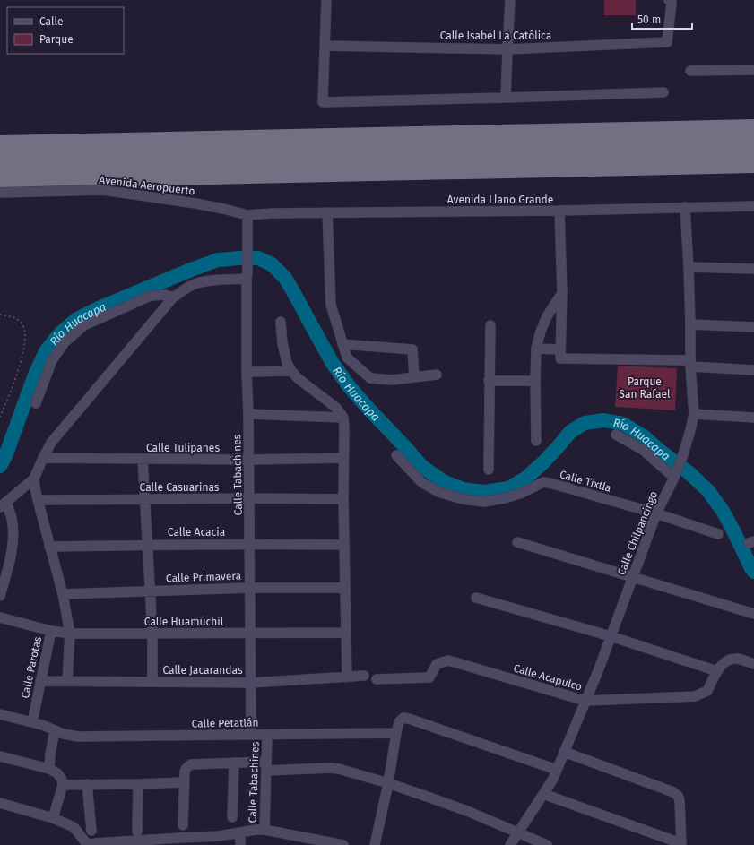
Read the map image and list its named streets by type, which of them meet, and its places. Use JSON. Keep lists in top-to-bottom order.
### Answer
{
  "streets": {
    "street": [
      "Calle Isabel La Católica",
      "Avenida Aeropuerto",
      "Avenida Llano Grande",
      "Calle Tulipanes",
      "Calle Tabachines",
      "Calle Tixtla",
      "Calle Casuarinas",
      "Calle Acacia",
      "Calle Chilpancingo",
      "Calle Primavera",
      "Calle Huamúchil",
      "Calle Parotas",
      "Calle Jacarandas",
      "Calle Acapulco",
      "Calle Petatlán"
    ]
  },
  "crossings": [
    ["Avenida Aeropuerto", "Avenida Llano Grande"],
    ["Avenida Aeropuerto", "Calle Tabachines"],
    ["Avenida Llano Grande", "Calle Tabachines"],
    ["Avenida Llano Grande", "Calle Chilpancingo"],
    ["Calle Tulipanes", "Calle Tabachines"],
    ["Calle Tabachines", "Calle Casuarinas"],
    ["Calle Tabachines", "Calle Acacia"],
    ["Calle Tabachines", "Calle Primavera"],
    ["Calle Tabachines", "Calle Huamúchil"],
    ["Calle Tabachines", "Calle Jacarandas"],
    ["Calle Tabachines", "Calle Petatlán"],
    ["Calle Tixtla", "Calle Chilpancingo"],
    ["Calle Chilpancingo", "Calle Acapulco"],
    ["Calle Huamúchil", "Calle Parotas"],
    ["Calle Parotas", "Calle Jacarandas"]
  ],
  "water": ["Río Huacapa"],
  "parks": ["Parque San Rafael"],
  "legend": ["Calle", "Parque"],
  "scale_bar": "50 m"
}
